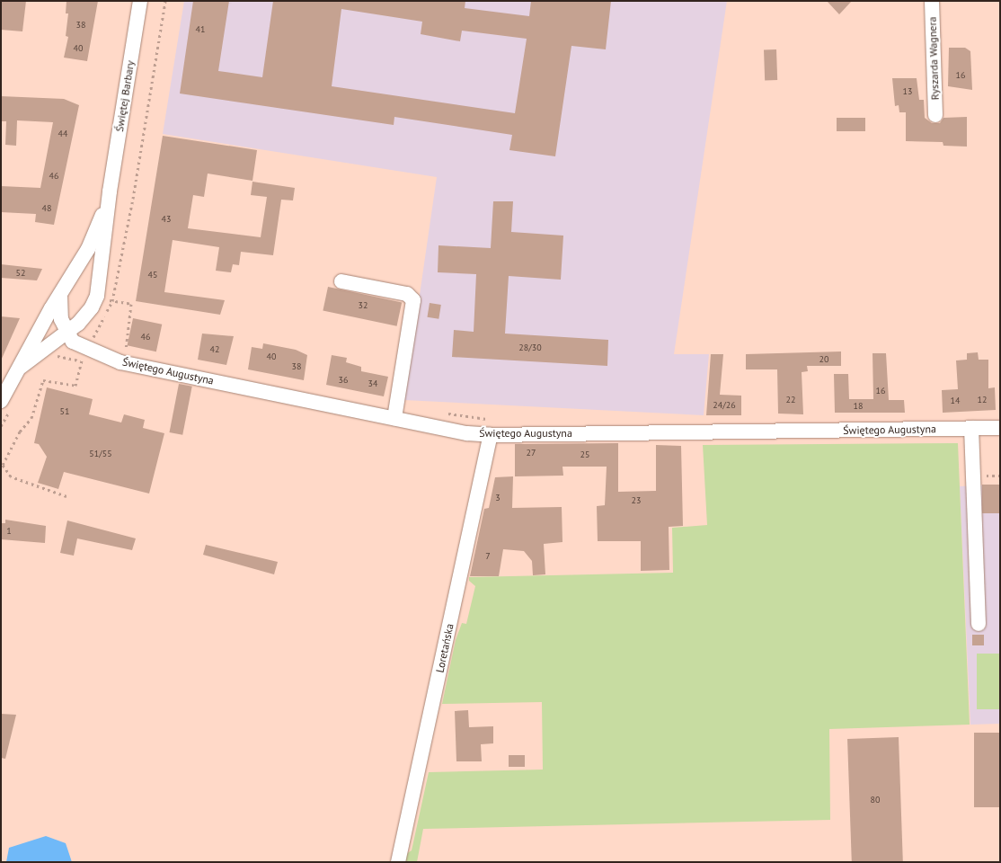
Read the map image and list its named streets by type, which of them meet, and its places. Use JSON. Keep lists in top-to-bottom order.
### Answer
{
  "streets": {
    "street": [
      "Ryszarda Wagnera",
      "Świętej Barbary",
      "Świętego Augustyna",
      "Loretańska"
    ]
  },
  "crossings": [
    ["Świętej Barbary", "Świętego Augustyna"],
    ["Świętego Augustyna", "Loretańska"]
  ],
  "house_numbers": [
    "38",
    "41",
    "40",
    "16",
    "13",
    "44",
    "46",
    "48",
    "43",
    "52",
    "45",
    "32",
    "46",
    "28/30",
    "42",
    "40",
    "20",
    "38",
    "36",
    "34",
    "16",
    "22",
    "12",
    "14",
    "24/26",
    "18",
    "51",
    "27",
    "51/55",
    "25",
    "3",
    "23",
    "1",
    "7",
    "80"
  ]
}
